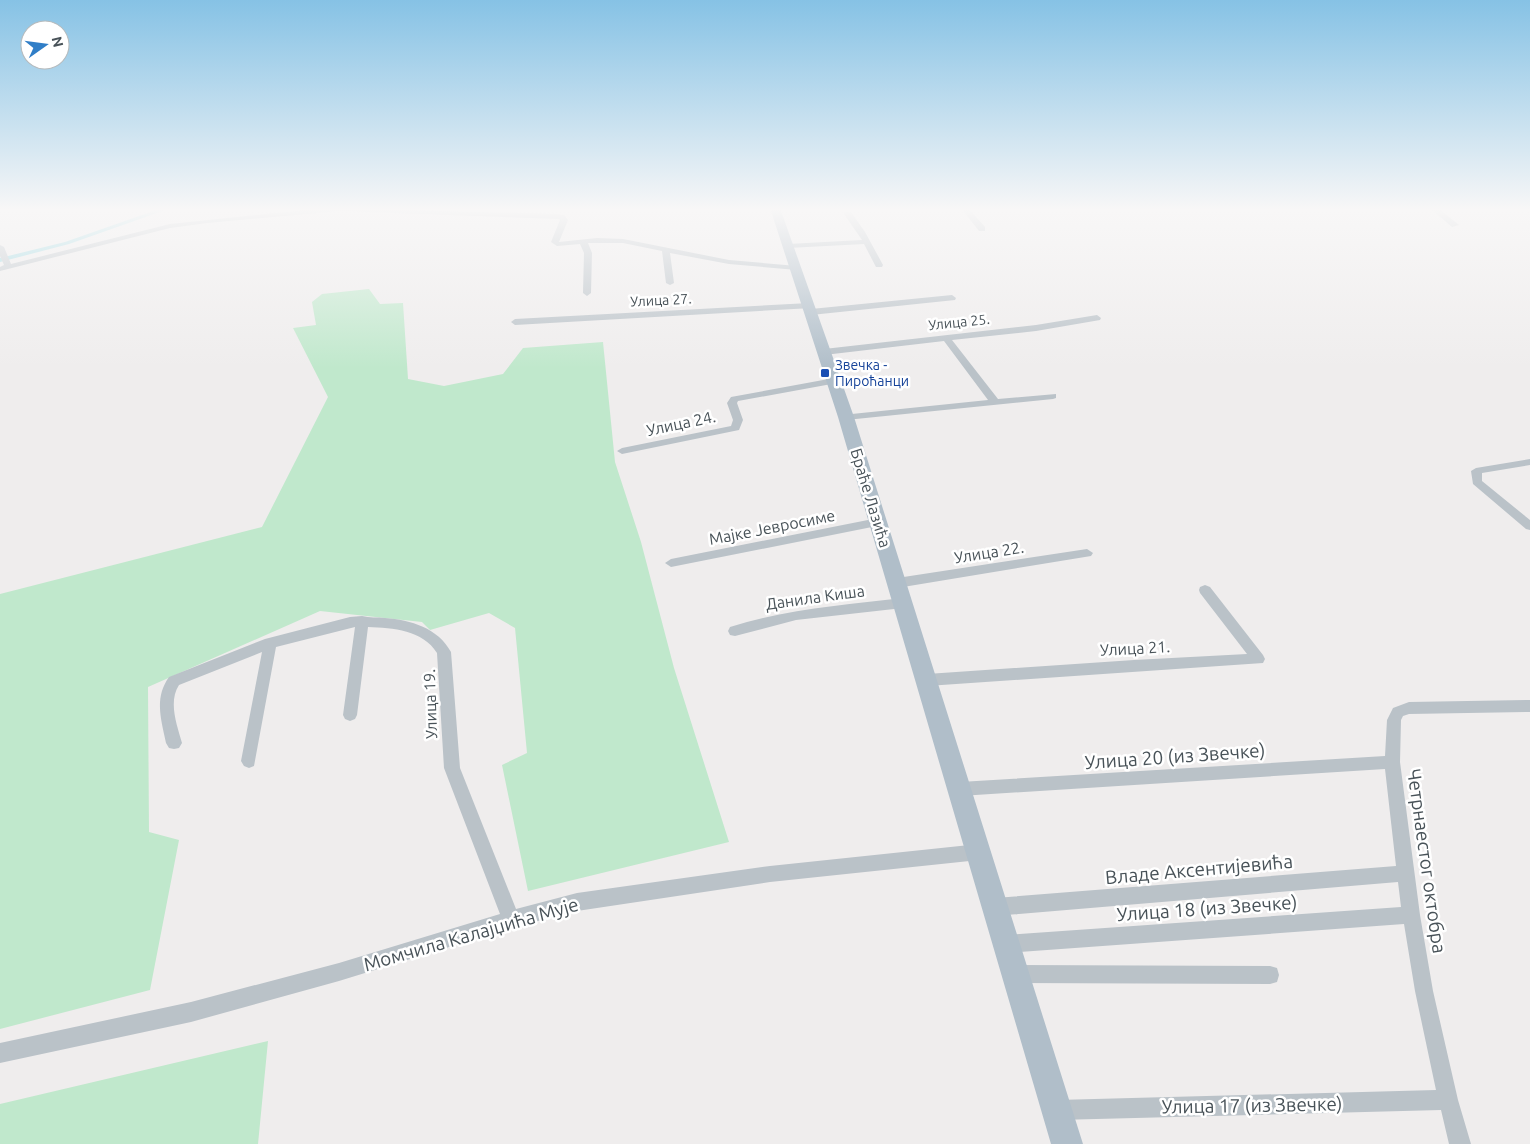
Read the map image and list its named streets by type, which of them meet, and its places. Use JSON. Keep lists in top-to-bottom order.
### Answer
{
  "streets": {
    "main road": ["Браће Лазића"],
    "street": [
      "Улица 27.",
      "Улица 25.",
      "Улица 24.",
      "Мајке Јевросиме",
      "Улица 22.",
      "Данила Киша",
      "Улица 21.",
      "Улица 19.",
      "Улица 20 (из Звечке)",
      "Четрнаестог октобра",
      "Владе Аксентијевића",
      "Улица 18 (из Звечке)",
      "Момчила Калајџића Мује",
      "Улица 17 (из Звечке)"
    ]
  },
  "crossings": [
    ["Улица 27.", "Браће Лазића"],
    ["Улица 25.", "Браће Лазића"],
    ["Улица 24.", "Браће Лазића"],
    ["Браће Лазића", "Мајке Јевросиме"],
    ["Браће Лазића", "Улица 22."],
    ["Браће Лазића", "Данила Киша"],
    ["Браће Лазића", "Улица 21."],
    ["Браће Лазића", "Улица 20 (из Звечке)"],
    ["Улица 22.", "Данила Киша"],
    ["Улица 19.", "Момчила Калајџића Мује"],
    ["Улица 20 (из Звечке)", "Четрнаестог октобра"],
    ["Четрнаестог октобра", "Владе Аксентијевића"],
    ["Четрнаестог октобра", "Улица 18 (из Звечке)"],
    ["Четрнаестог октобра", "Улица 17 (из Звечке)"]
  ],
  "places": {
    "transit": ["Звечка - Пироћанци"]
  },
  "north": "right"
}
